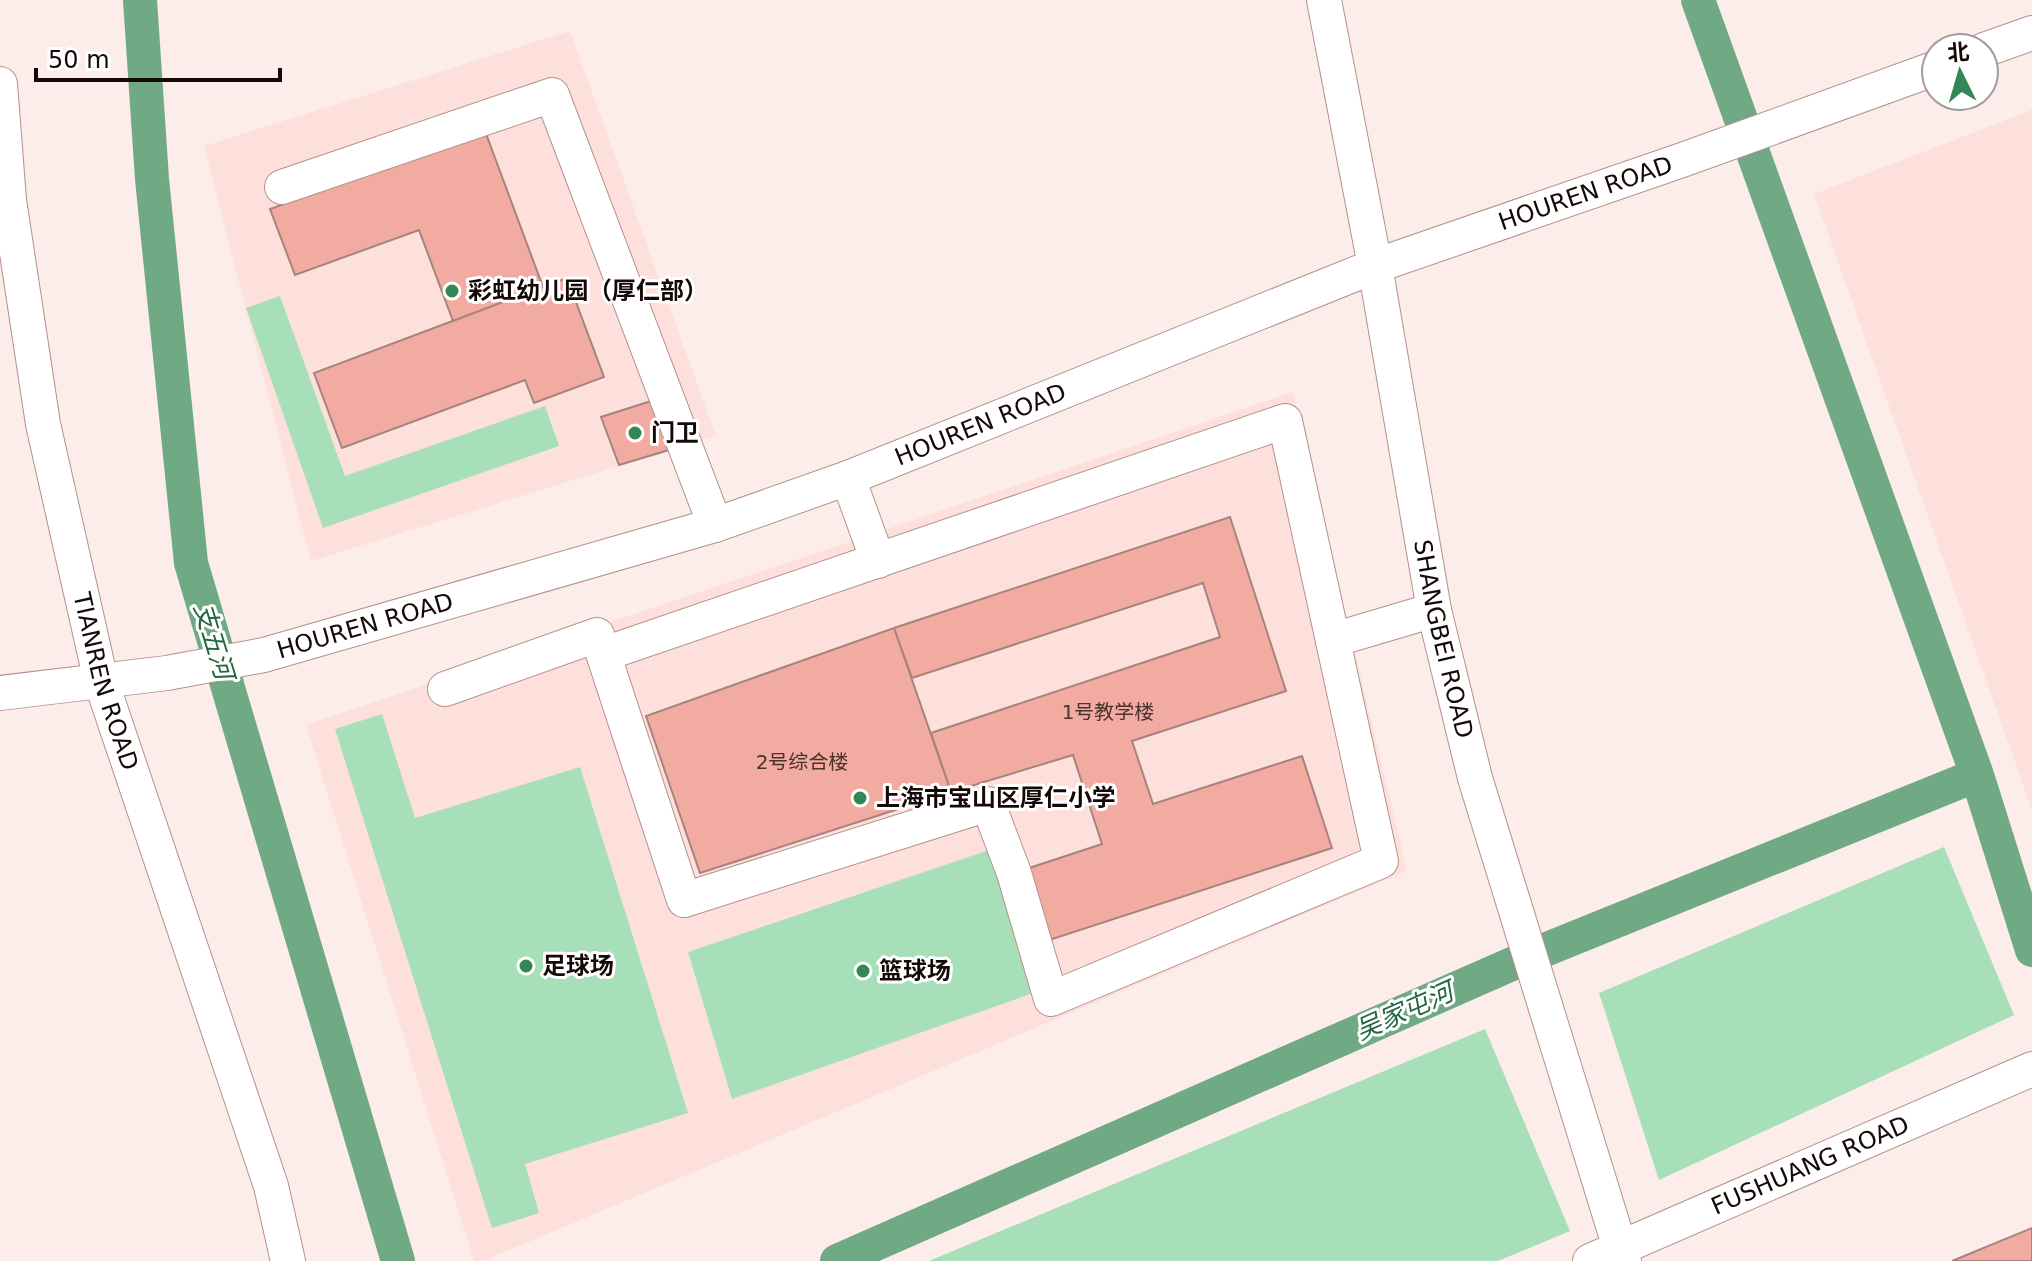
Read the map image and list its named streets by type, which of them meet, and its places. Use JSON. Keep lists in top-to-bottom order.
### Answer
{
  "streets": {
    "street": [
      "HOUREN ROAD",
      "SHANGBEI ROAD",
      "TIANREN ROAD",
      "FUSHUANG ROAD"
    ]
  },
  "crossings": [
    ["HOUREN ROAD", "SHANGBEI ROAD"],
    ["HOUREN ROAD", "TIANREN ROAD"],
    ["SHANGBEI ROAD", "FUSHUANG ROAD"]
  ],
  "water": ["支五河", "吴家屯河"],
  "places": [
    "彩虹幼儿园（厚仁部）",
    "门卫",
    "上海市宝山区厚仁小学",
    "足球场",
    "篮球场"
  ],
  "house_numbers": ["1号教学楼", "2号综合楼"],
  "scale_bar": "50 m",
  "north": "top"
}
